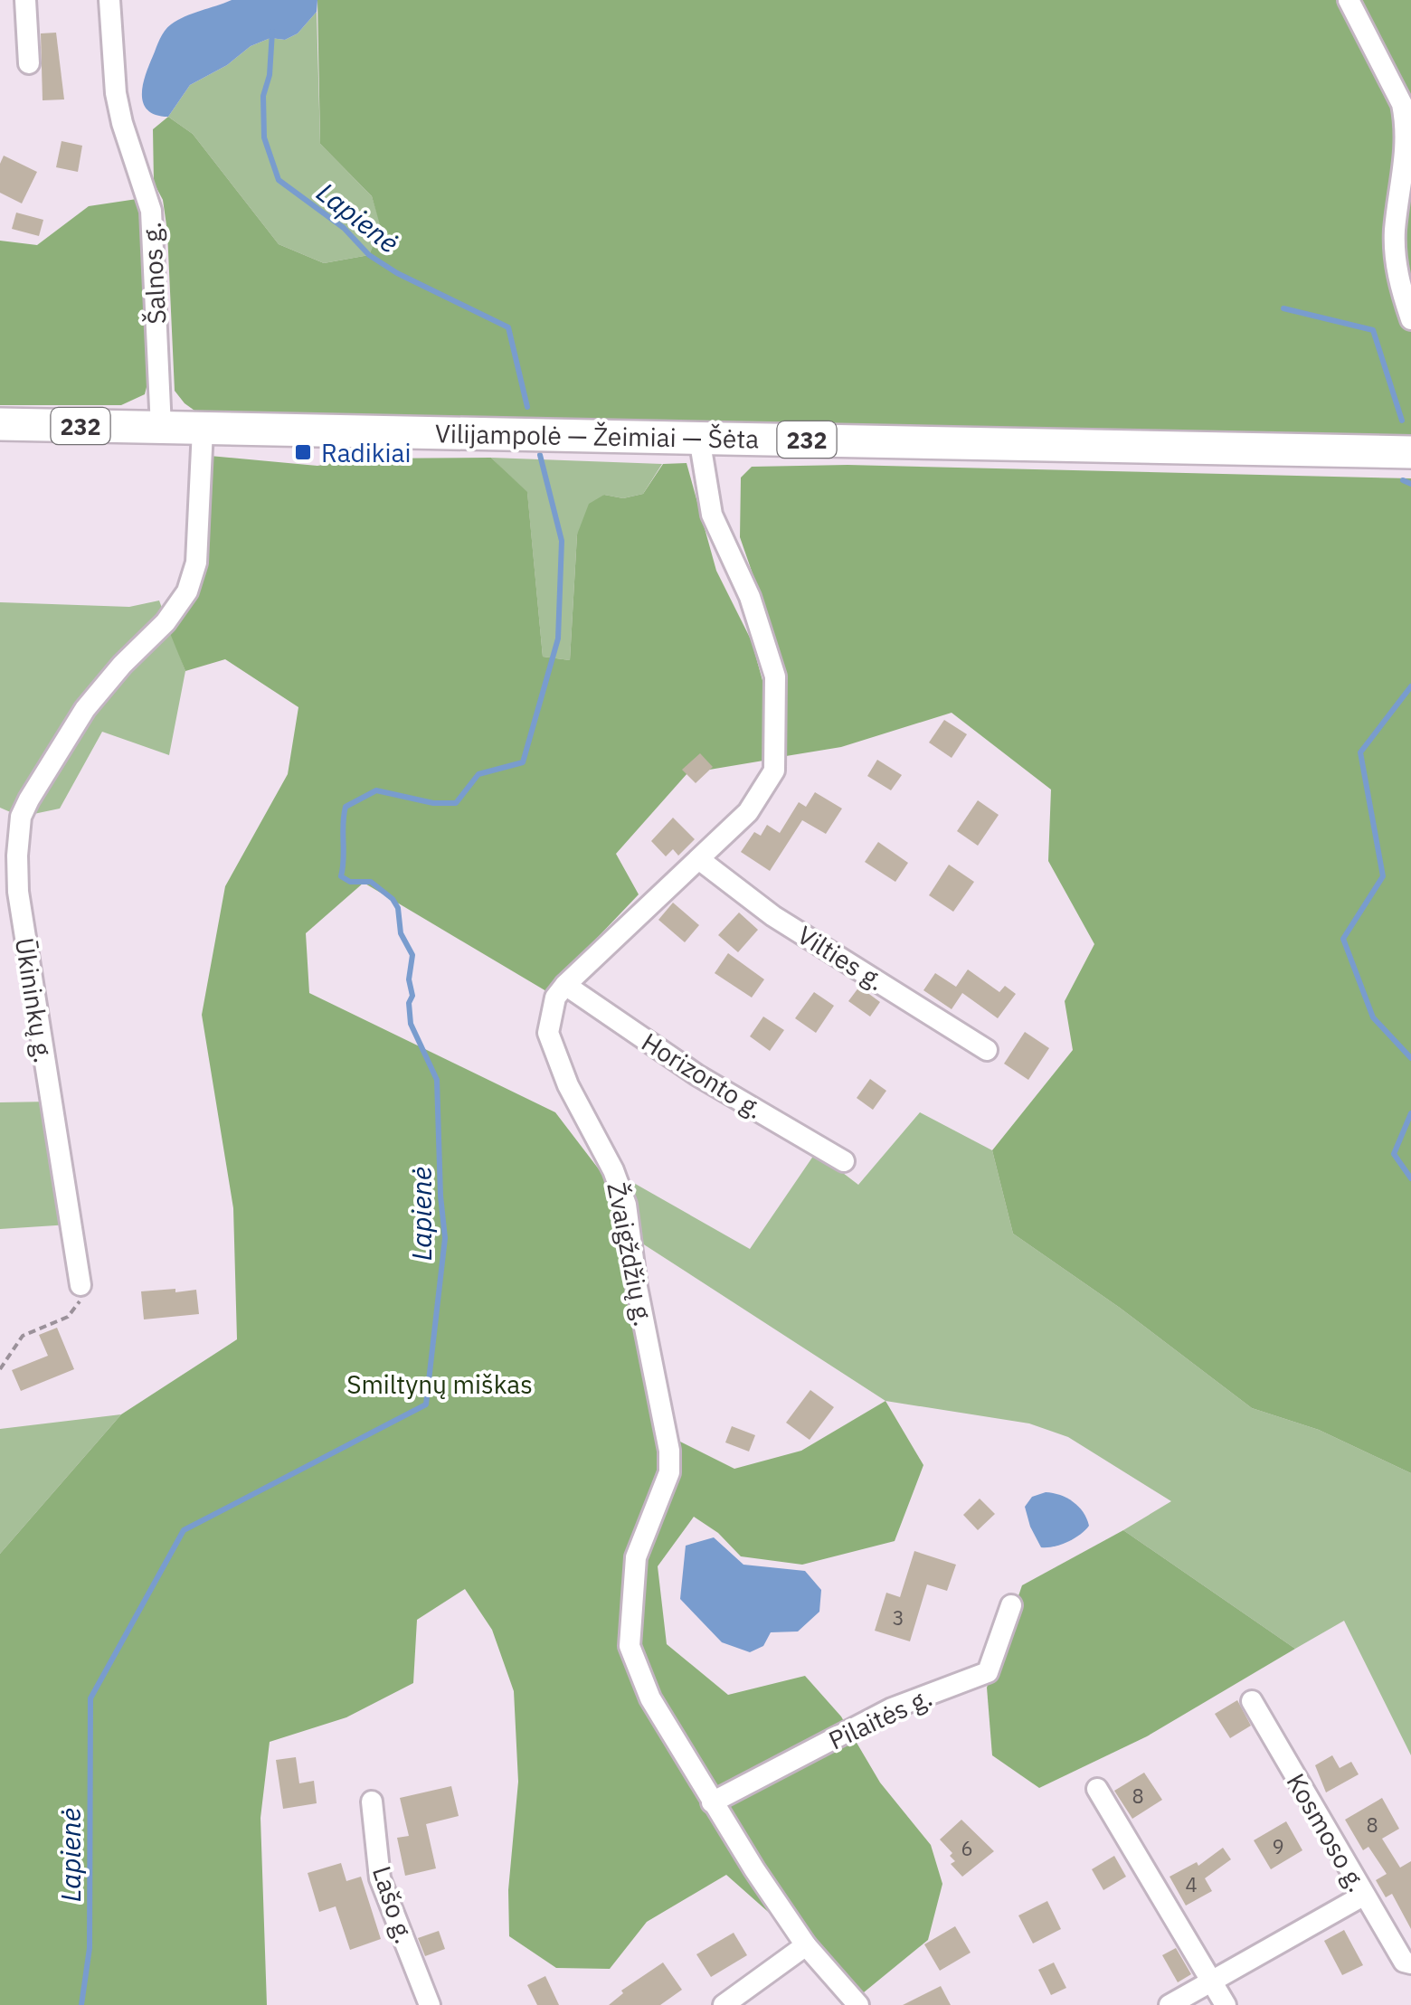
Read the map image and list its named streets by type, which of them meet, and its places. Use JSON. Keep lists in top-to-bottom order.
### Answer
{
  "streets": {
    "main road": ["232", "Vilijampolė — Žeimiai — Šėta"],
    "street": [
      "Šalnos g.",
      "Vilties g.",
      "Ūkininkų g.",
      "Horizonto g.",
      "Žvaigždžių g.",
      "Pilaitės g.",
      "Kosmoso g.",
      "Lašo g."
    ]
  },
  "crossings": [
    ["Šalnos g.", "Vilijampolė — Žeimiai — Šėta"],
    ["Vilijampolė — Žeimiai — Šėta", "Ūkininkų g."],
    ["Vilijampolė — Žeimiai — Šėta", "Žvaigždžių g."],
    ["Vilties g.", "Žvaigždžių g."],
    ["Horizonto g.", "Žvaigždžių g."],
    ["Žvaigždžių g.", "Pilaitės g."]
  ],
  "water": ["Lapienė"],
  "parks": ["Smiltynų miškas"],
  "places": {
    "transit": ["Radikiai"]
  },
  "house_numbers": [
    "3",
    "8",
    "8",
    "9",
    "6",
    "4"
  ]
}
